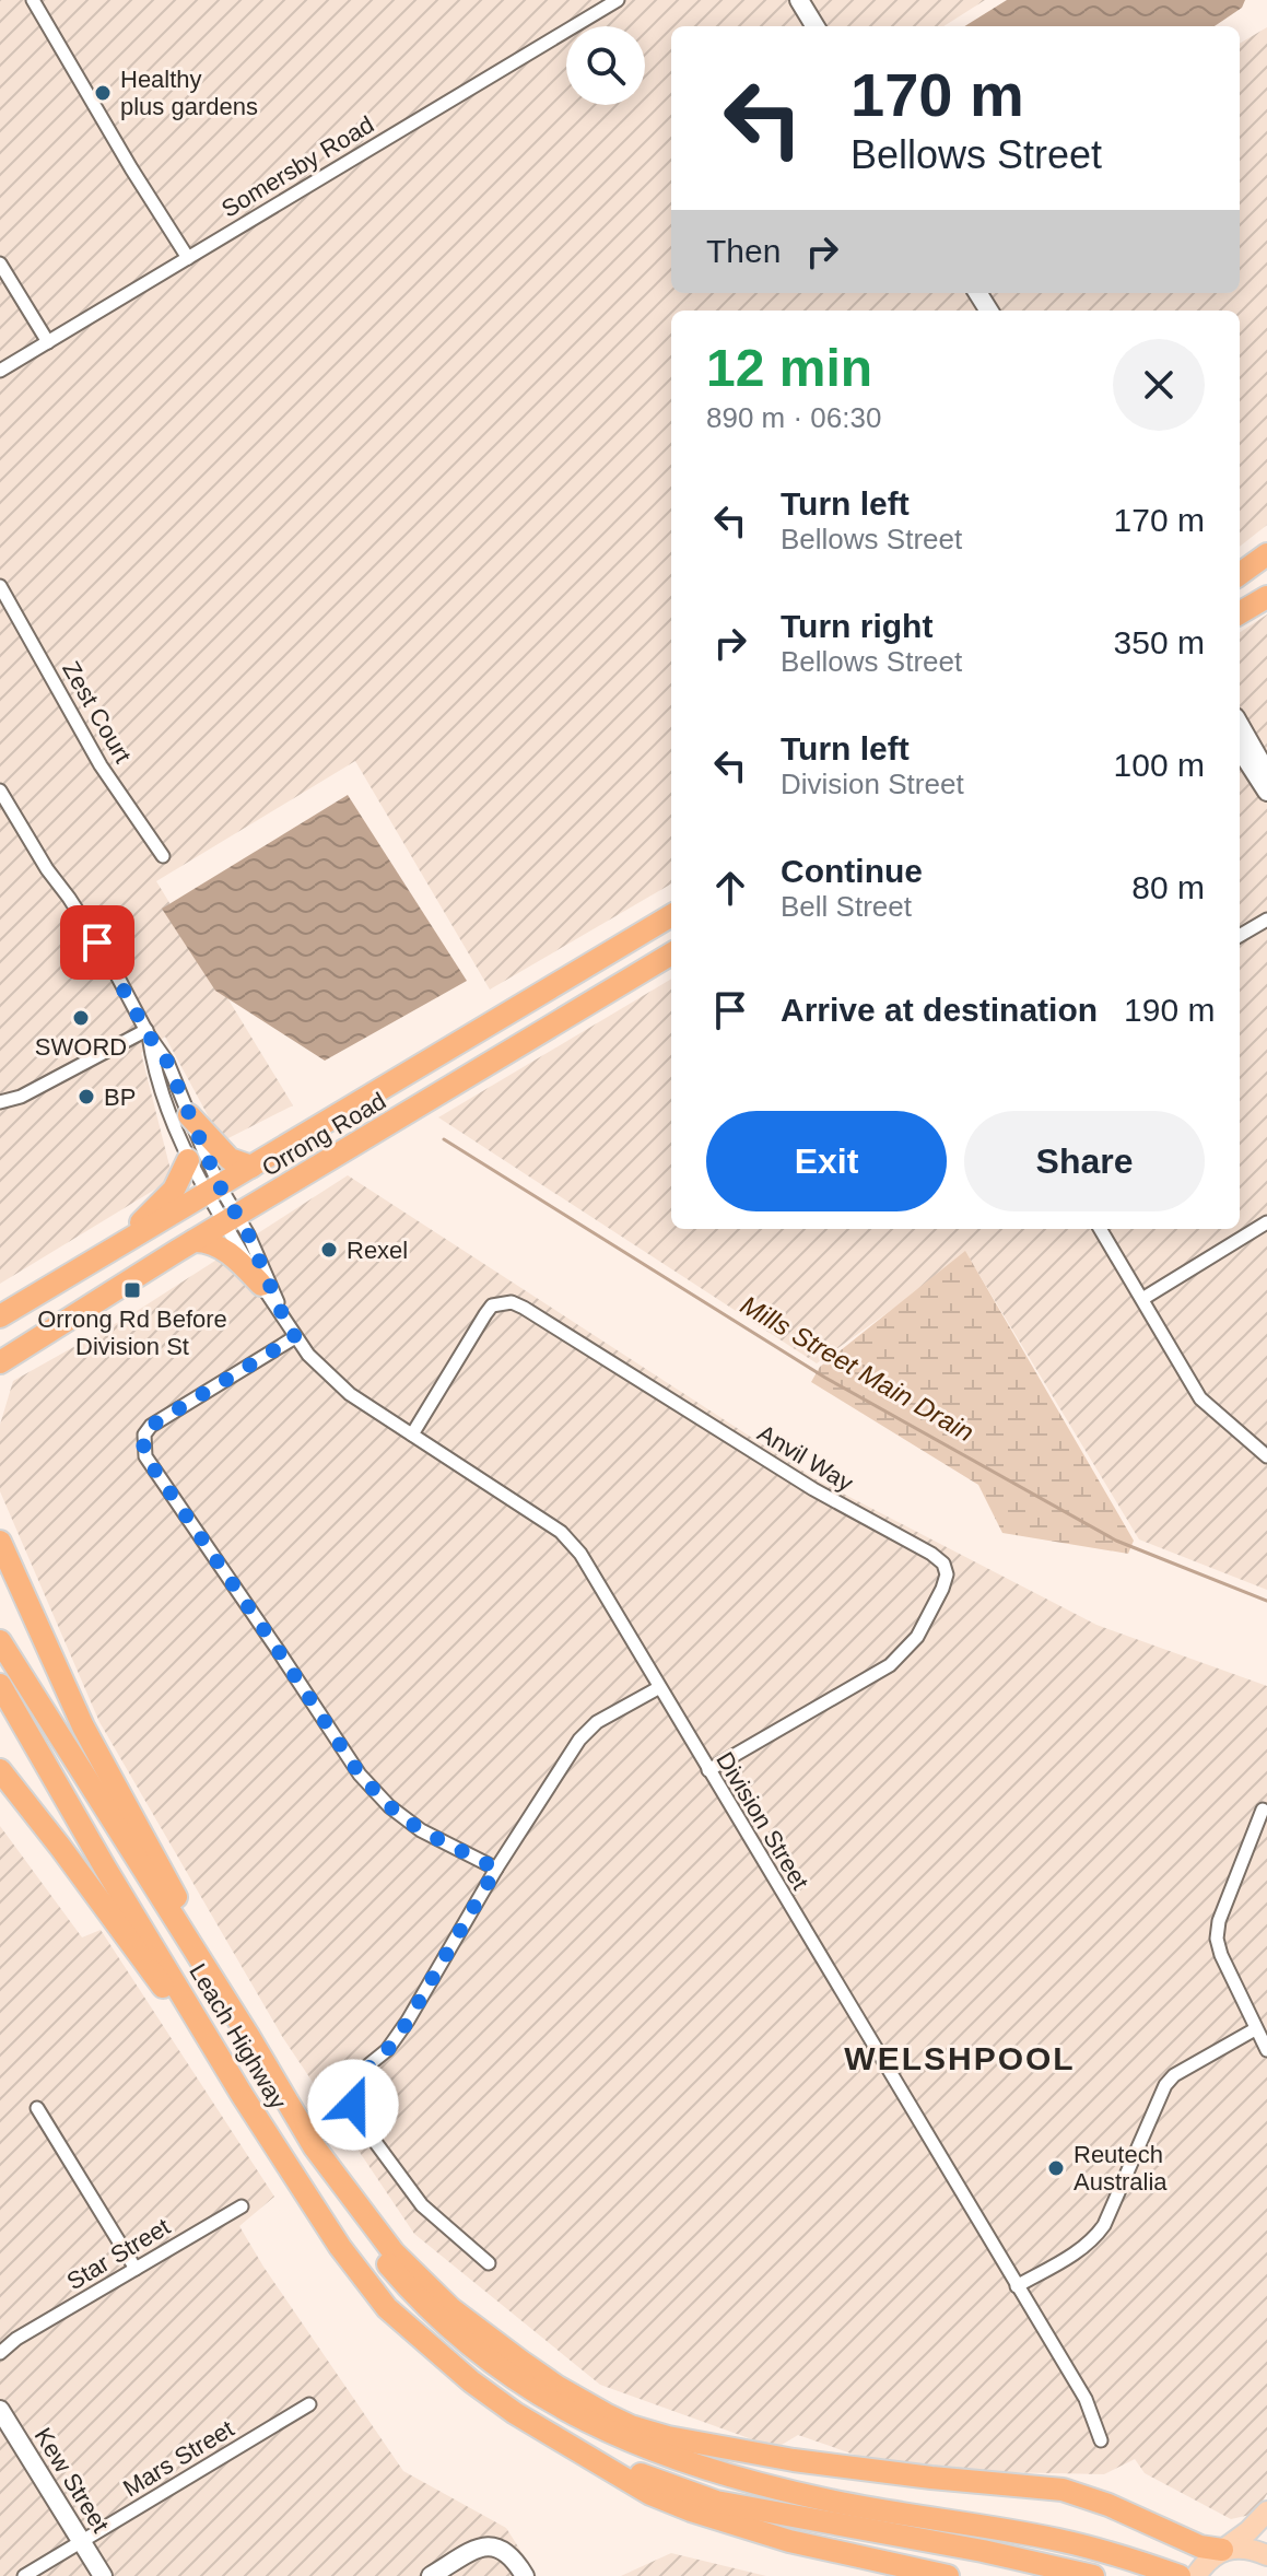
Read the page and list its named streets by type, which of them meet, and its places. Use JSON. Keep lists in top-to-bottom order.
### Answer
{
  "streets": {
    "highway": ["Orrong Road", "Leach Highway"],
    "street": [
      "Somersby Road",
      "Zest Court",
      "Anvil Way",
      "Division Street",
      "Star Street",
      "Mars Street",
      "Kew Street"
    ]
  },
  "crossings": [
    ["Orrong Road", "Division Street"],
    ["Anvil Way", "Division Street"],
    ["Mars Street", "Kew Street"]
  ],
  "districts": ["WELSHPOOL"],
  "water": ["Mills Street Main Drain"],
  "places": {
    "other": [
      "Healthy plus gardens",
      "SWORD",
      "BP",
      "Rexel",
      "Reutech Australia"
    ],
    "transit": ["Orrong Rd Before Division St"]
  },
  "page": {
    "turn": ["170 m", "Bellows Street"],
    "then": "Then",
    "heading": ["12 min", "890 m · 06:30"],
    "list": [
      {
        "name": "Turn left",
        "note": "Bellows Street",
        "value": "170 m"
      },
      {
        "name": "Turn right",
        "note": "Bellows Street",
        "value": "350 m"
      },
      {
        "name": "Turn left",
        "note": "Division Street",
        "value": "100 m"
      },
      {
        "name": "Continue",
        "note": "Bell Street",
        "value": "80 m"
      },
      {
        "name": "Arrive at destination",
        "value": "190 m"
      }
    ],
    "buttons": ["Exit", "Share"]
  }
}
